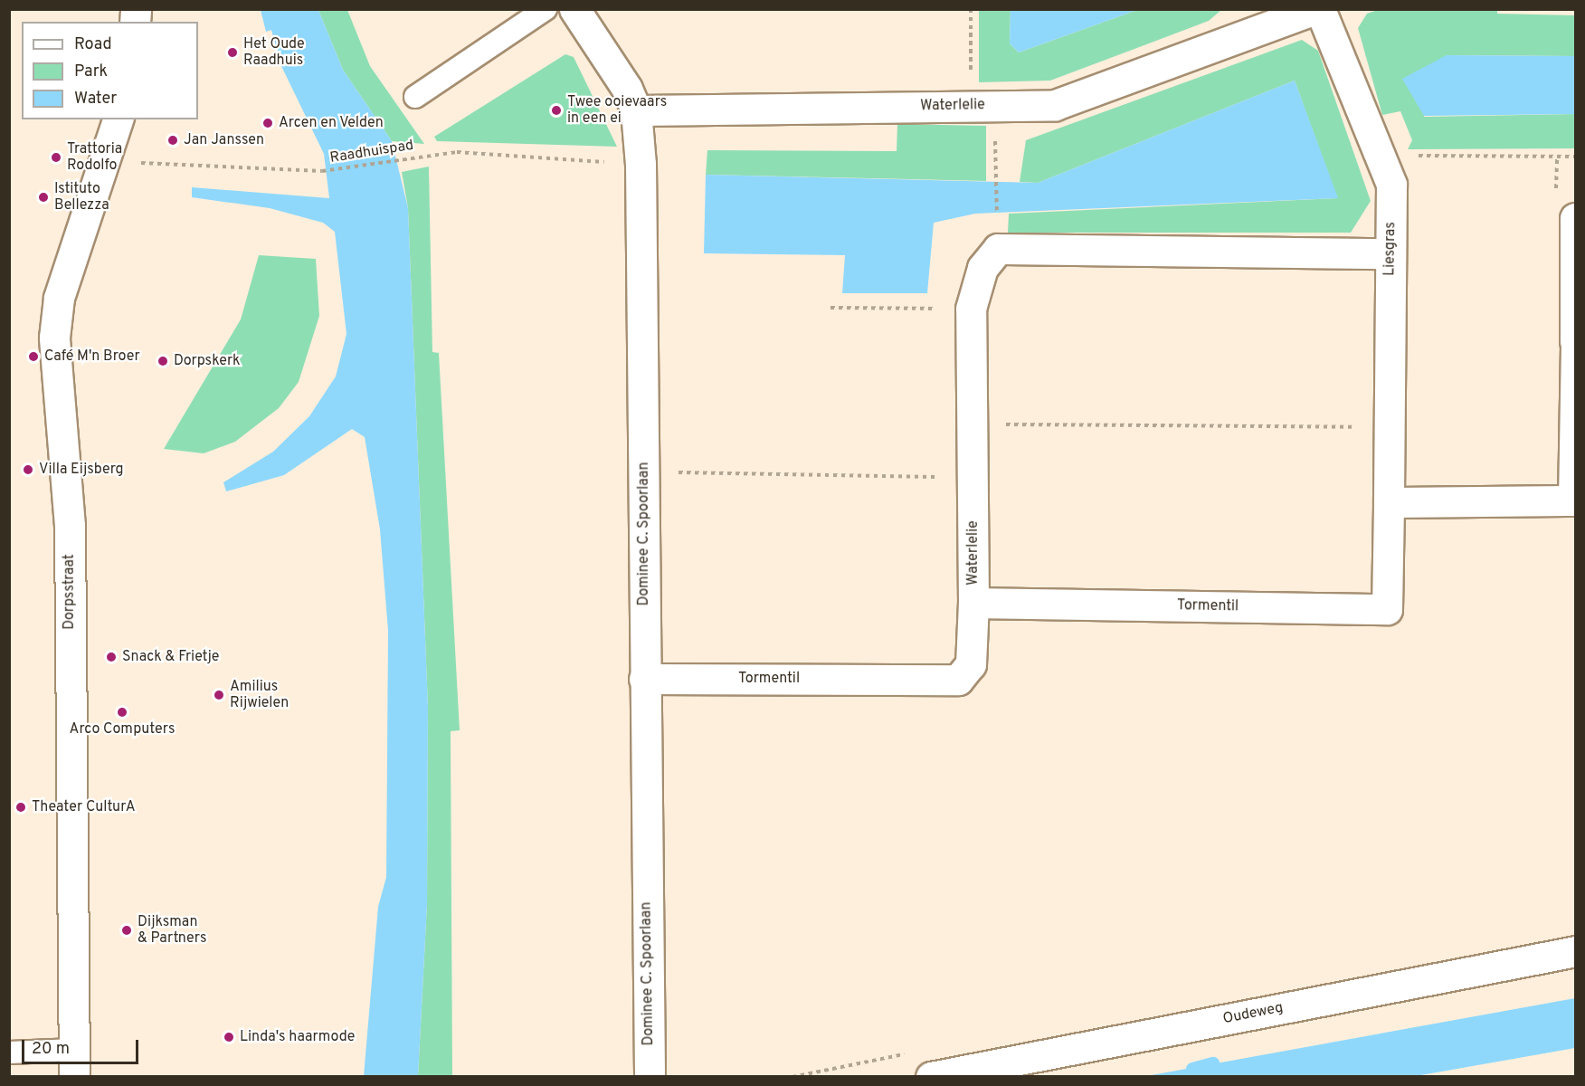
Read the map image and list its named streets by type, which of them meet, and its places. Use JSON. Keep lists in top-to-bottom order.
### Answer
{
  "streets": {
    "street": [
      "Waterlelie",
      "Liesgras",
      "Dominee C. Spoorlaan",
      "Dorpsstraat",
      "Tormentil",
      "Oudeweg"
    ],
    "path": ["Raadhuispad"]
  },
  "crossings": [
    ["Waterlelie", "Liesgras"],
    ["Waterlelie", "Dominee C. Spoorlaan"],
    ["Waterlelie", "Tormentil"],
    ["Raadhuispad", "Dominee C. Spoorlaan"],
    ["Raadhuispad", "Dorpsstraat"],
    ["Liesgras", "Tormentil"],
    ["Dominee C. Spoorlaan", "Tormentil"]
  ],
  "places": [
    "Het Oude Raadhuis",
    "Twee ooievaars in een ei",
    "Arcen en Velden",
    "Jan Janssen",
    "Trattoria Rodolfo",
    "Istituto Bellezza",
    "Café M'n Broer",
    "Dorpskerk",
    "Villa Eijsberg",
    "Snack & Frietje",
    "Amilius Rijwielen",
    "Arco Computers",
    "Theater CulturA",
    "Dijksman & Partners",
    "Linda's haarmode"
  ],
  "legend": ["Road", "Park", "Water"],
  "scale_bar": "20 m"
}
